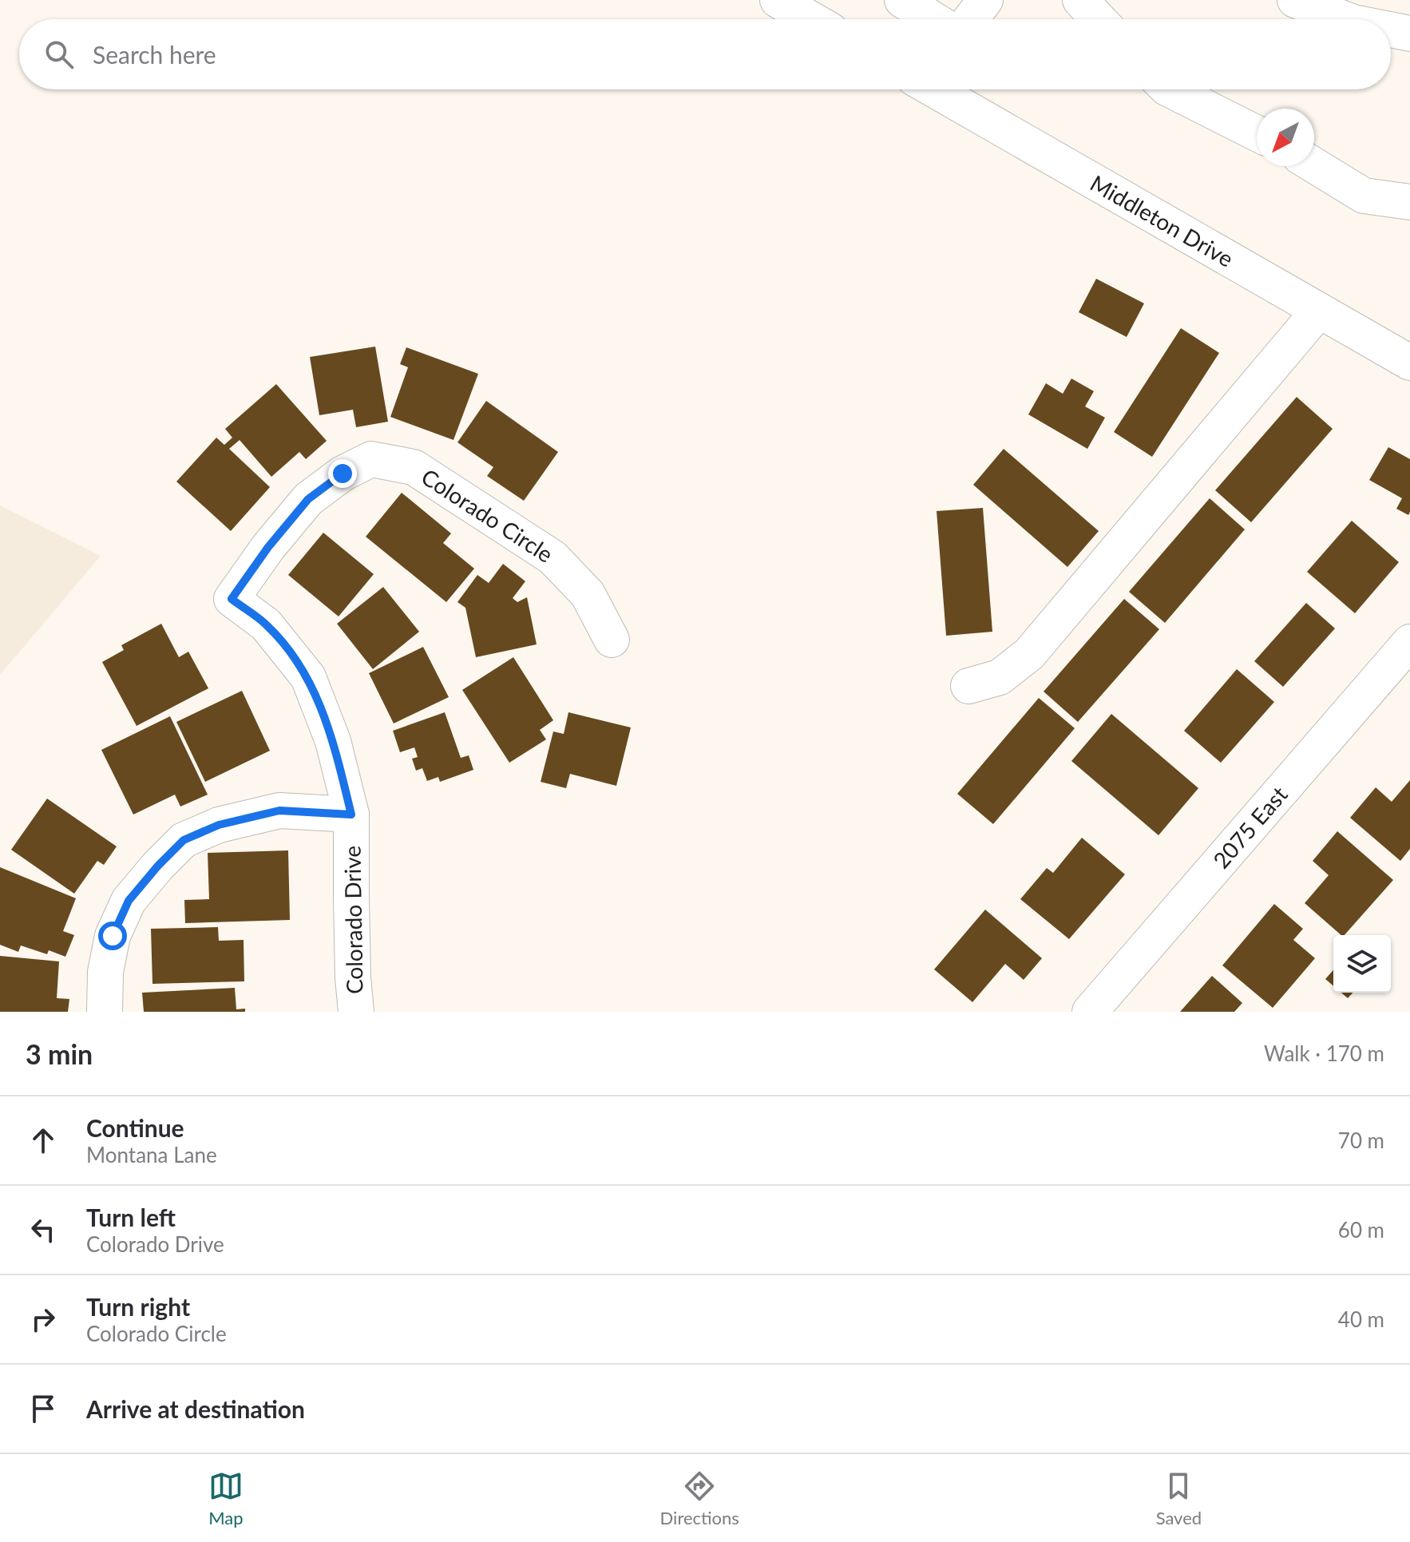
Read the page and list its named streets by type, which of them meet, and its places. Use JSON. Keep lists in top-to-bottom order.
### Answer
{
  "streets": {
    "street": [
      "Middleton Drive",
      "Colorado Circle",
      "2075 East",
      "Colorado Drive"
    ]
  },
  "crossings": [
    ["Colorado Circle", "Colorado Drive"]
  ],
  "north": "bottom left",
  "page": {
    "search": "Search here",
    "heading": ["3 min", "Walk · 170 m"],
    "list": [
      ["Continue", "Montana Lane", "70 m"],
      ["Turn left", "Colorado Drive", "60 m"],
      ["Turn right", "Colorado Circle", "40 m"],
      "Arrive at destination"
    ],
    "nav": ["Map", "Directions", "Saved"]
  }
}
